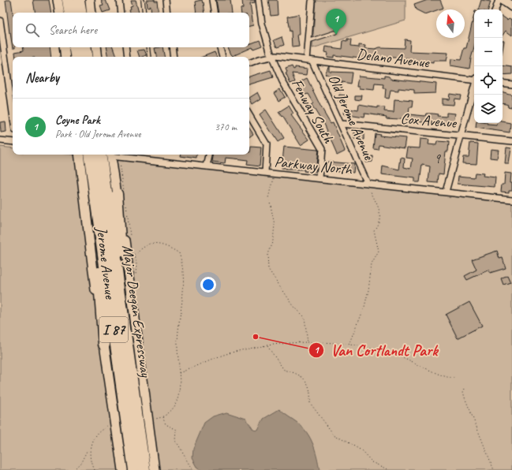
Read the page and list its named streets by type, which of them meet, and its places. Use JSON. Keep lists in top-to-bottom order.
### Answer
{
  "streets": {
    "highway": ["Major Deegan Expressway", "I 87"],
    "main road": ["Jerome Avenue"],
    "street": [
      "Delano Avenue",
      "Fenway South",
      "Old Jerome Avenue",
      "Cox Avenue",
      "Parkway North"
    ]
  },
  "crossings": [
    ["Delano Avenue", "Fenway South"],
    ["Delano Avenue", "Old Jerome Avenue"],
    ["Fenway South", "Parkway North"],
    ["Old Jerome Avenue", "Cox Avenue"],
    ["Old Jerome Avenue", "Parkway North"],
    ["Major Deegan Expressway", "I 87"]
  ],
  "places": ["Van Cortlandt Park"],
  "house_numbers": ["9"],
  "north": "top",
  "page": {
    "pins": "1",
    "map_buttons": ["+", "−"],
    "search": "Search here",
    "heading": "Nearby",
    "list": [
      {
        "mark": "1",
        "name": "Coyne Park",
        "note": "Park · Old Jerome Avenue",
        "value": "370 m"
      }
    ]
  }
}
